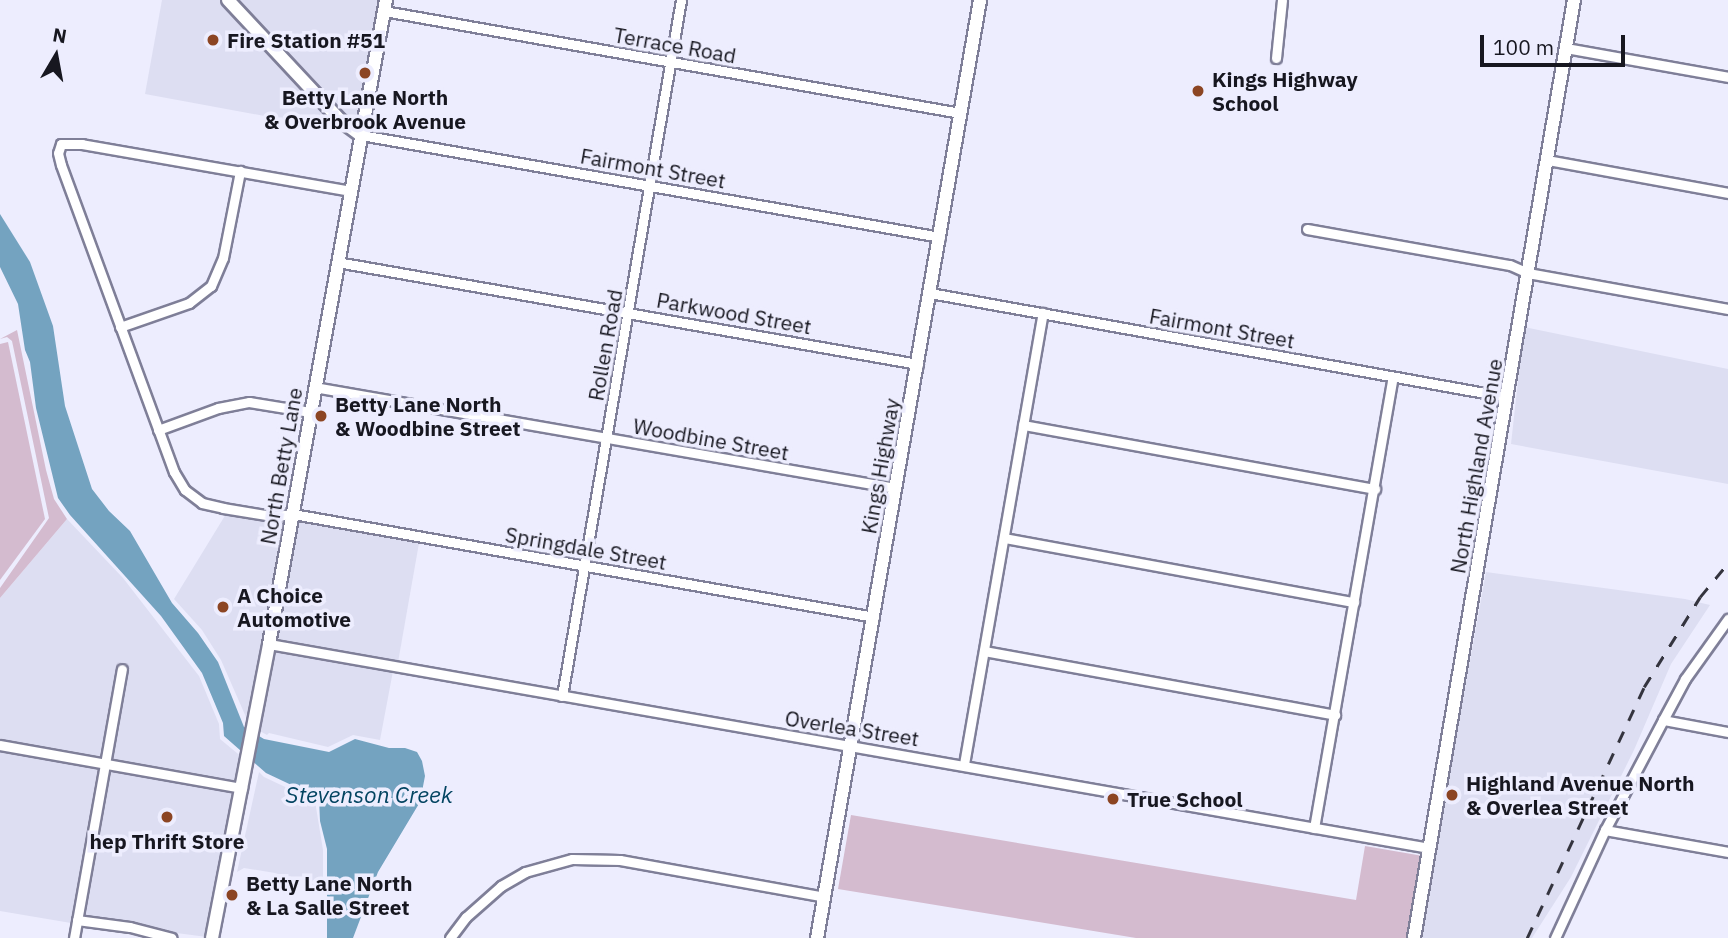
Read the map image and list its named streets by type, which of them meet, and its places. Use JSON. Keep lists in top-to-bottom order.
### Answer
{
  "streets": {
    "street": [
      "Terrace Road",
      "Fairmont Street",
      "Parkwood Street",
      "Rollen Road",
      "Woodbine Street",
      "North Betty Lane",
      "Kings Highway",
      "North Highland Avenue",
      "Springdale Street",
      "Overlea Street"
    ]
  },
  "crossings": [
    ["Terrace Road", "Rollen Road"],
    ["Terrace Road", "North Betty Lane"],
    ["Terrace Road", "Kings Highway"],
    ["Fairmont Street", "Rollen Road"],
    ["Fairmont Street", "North Betty Lane"],
    ["Fairmont Street", "Kings Highway"],
    ["Fairmont Street", "North Highland Avenue"],
    ["Parkwood Street", "Rollen Road"],
    ["Parkwood Street", "North Betty Lane"],
    ["Parkwood Street", "Kings Highway"],
    ["Rollen Road", "Woodbine Street"],
    ["Rollen Road", "Springdale Street"],
    ["Rollen Road", "Overlea Street"],
    ["Woodbine Street", "North Betty Lane"],
    ["Woodbine Street", "Kings Highway"],
    ["North Betty Lane", "Springdale Street"],
    ["North Betty Lane", "Overlea Street"],
    ["Kings Highway", "Springdale Street"],
    ["Kings Highway", "Overlea Street"],
    ["North Highland Avenue", "Overlea Street"]
  ],
  "water": ["Stevenson Creek"],
  "places": [
    "Fire Station #51",
    "Betty Lane North & Overbrook Avenue",
    "Kings Highway School",
    "Betty Lane North & Woodbine Street",
    "A Choice Automotive",
    "Highland Avenue North & Overlea Street",
    "True School",
    "hep Thrift Store",
    "Betty Lane North & La Salle Street"
  ],
  "scale_bar": "100 m",
  "north": "top"
}
